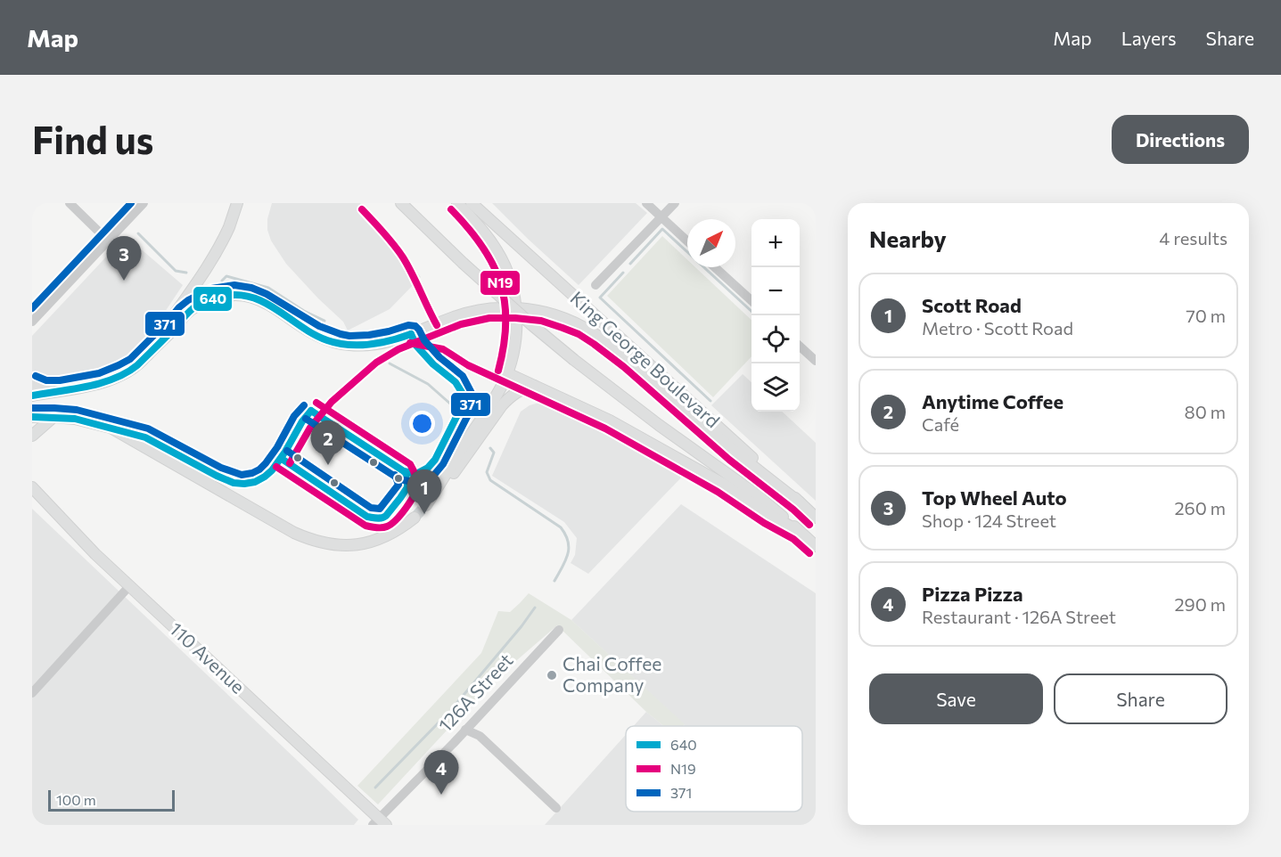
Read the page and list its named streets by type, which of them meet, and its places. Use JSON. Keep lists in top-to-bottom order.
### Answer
{
  "streets": {
    "main road": ["King George Boulevard", "110 Avenue"],
    "street": ["126A Street"]
  },
  "crossings": [
    ["110 Avenue", "126A Street"]
  ],
  "places": ["Chai Coffee Company"],
  "lines": ["transit line 371", "transit line N19", "transit line 640"],
  "legend": ["640", "N19", "371"],
  "scale_bar": "100 m",
  "north": "top right",
  "page": {
    "header": "Map",
    "nav": ["Map", "Layers", "Share"],
    "buttons": [
      "Directions",
      ["Save", "Share"]
    ],
    "title": "Find us",
    "heading": ["Nearby", "4 results"],
    "map_buttons": ["+", "−"],
    "pins": [
      "3",
      "2",
      "1",
      "4"
    ],
    "list": [
      {
        "mark": "1",
        "name": "Scott Road",
        "note": "Metro · Scott Road",
        "value": "70 m"
      },
      {
        "mark": "2",
        "name": "Anytime Coffee",
        "note": "Café",
        "value": "80 m"
      },
      {
        "mark": "3",
        "name": "Top Wheel Auto",
        "note": "Shop · 124 Street",
        "value": "260 m"
      },
      {
        "mark": "4",
        "name": "Pizza Pizza",
        "note": "Restaurant · 126A Street",
        "value": "290 m"
      }
    ],
    "scale": "100 m"
  }
}
